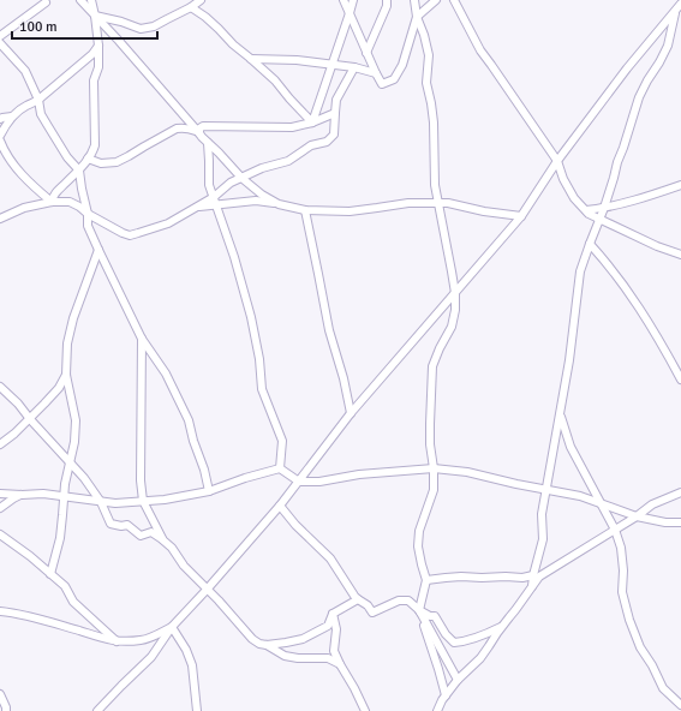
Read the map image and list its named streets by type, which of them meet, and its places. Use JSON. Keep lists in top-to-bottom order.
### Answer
{
  "scale_bar": "100 m"
}
